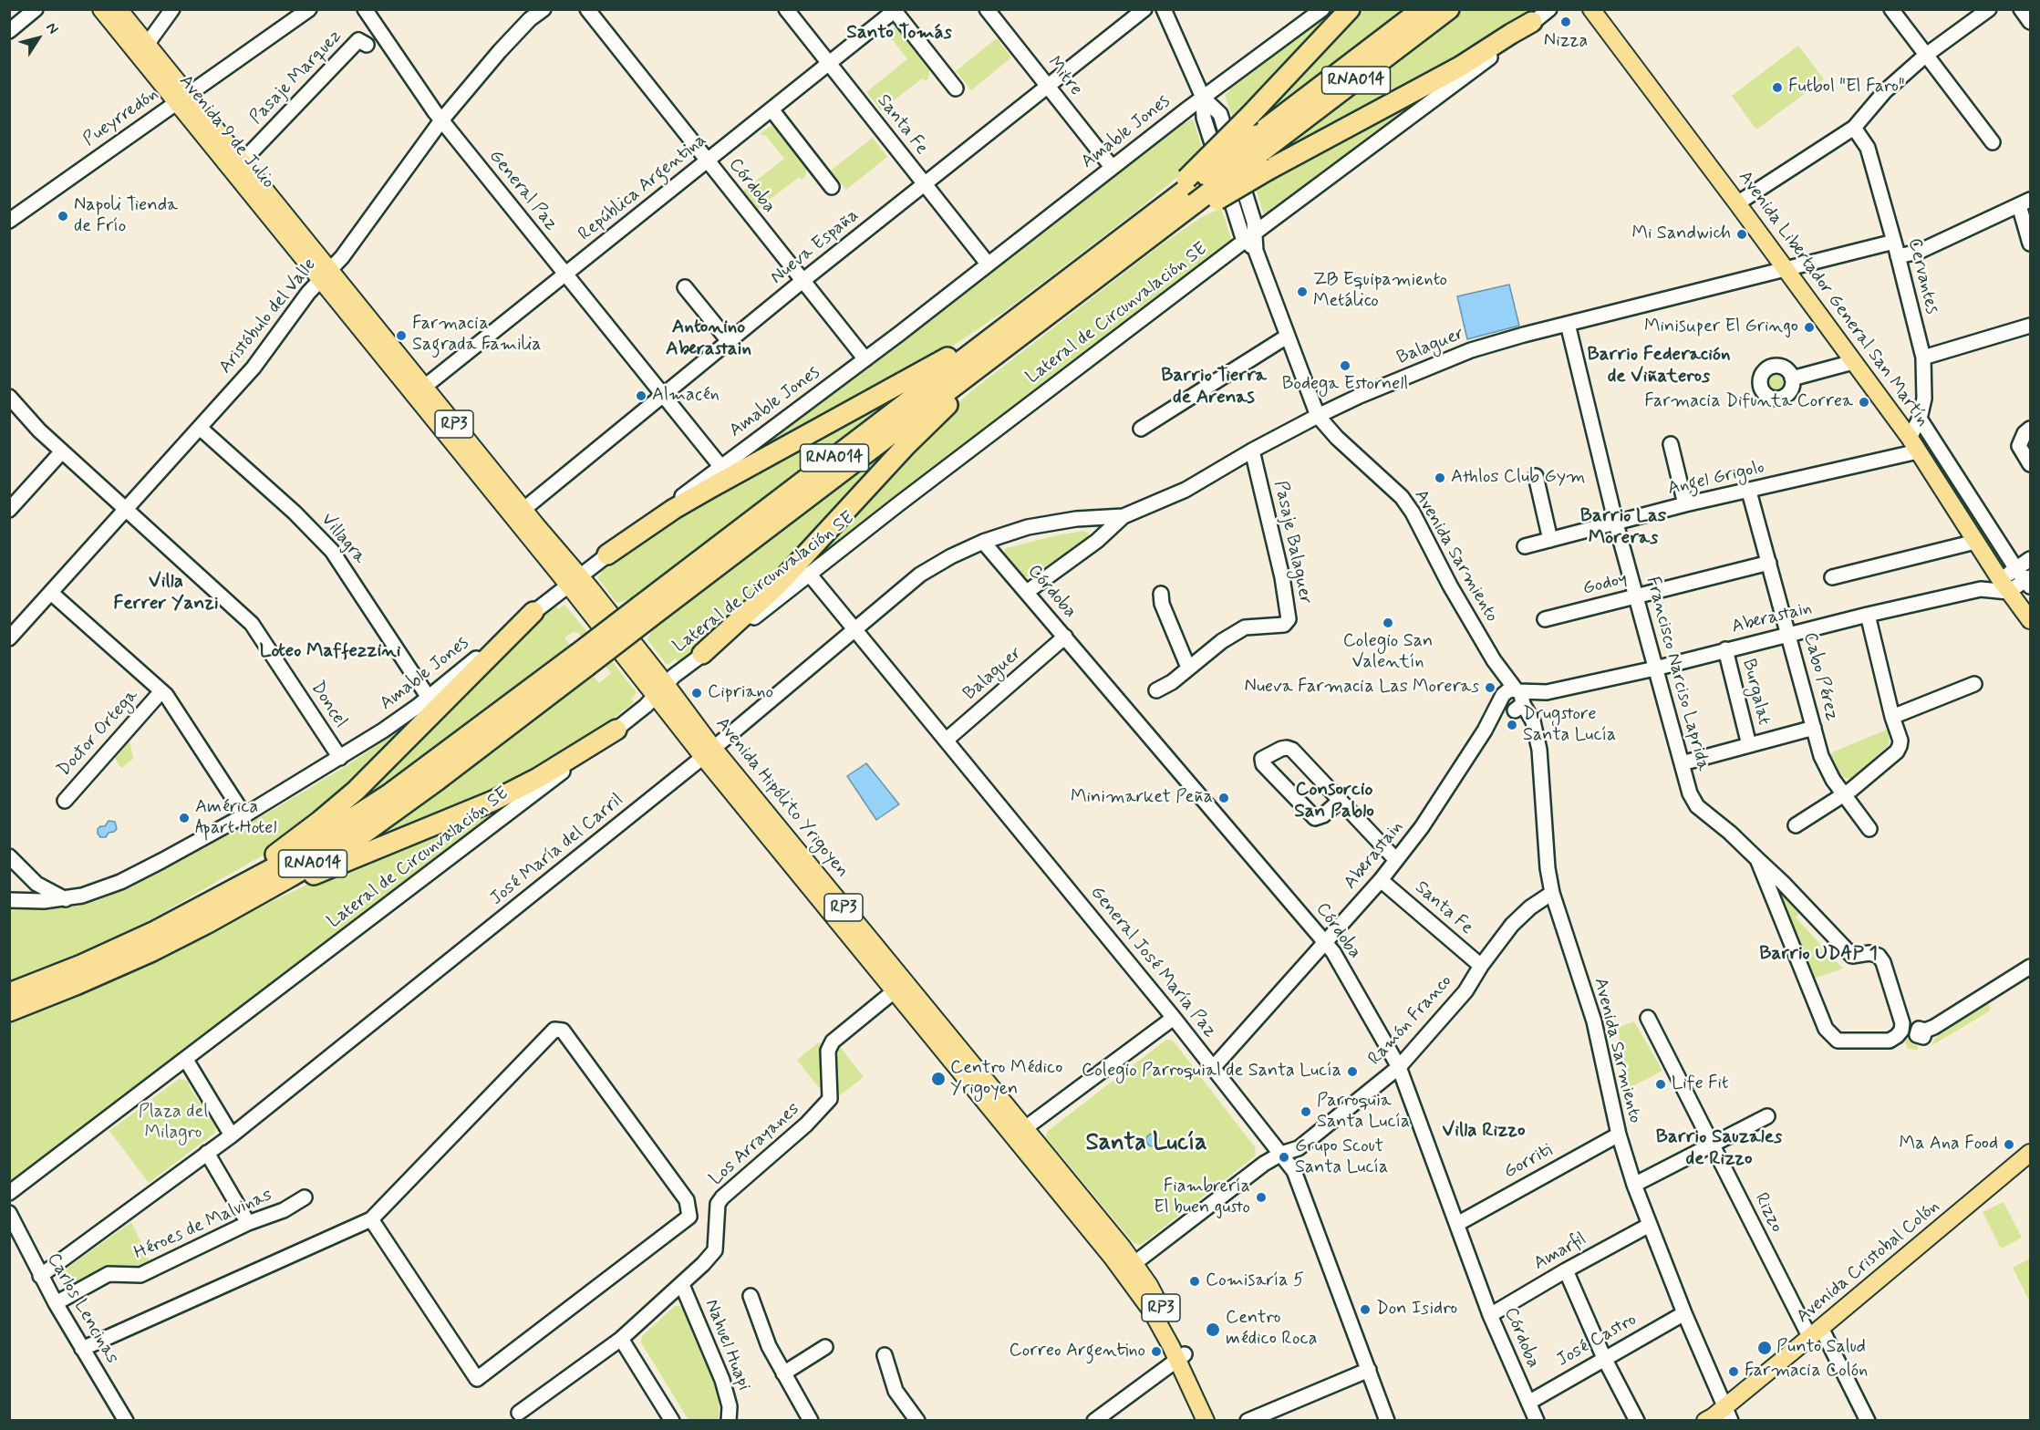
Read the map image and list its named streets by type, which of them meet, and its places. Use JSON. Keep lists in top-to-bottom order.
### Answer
{
  "streets": {
    "highway": ["RNA014"],
    "main road": [
      "Avenida 9 de Julio",
      "Avenida Libertador General San Martín",
      "RP3",
      "Avenida Hipólito Yrigoyen",
      "Avenida Cristobal Colón"
    ],
    "street": [
      "Mitre",
      "Pasaje Marquez",
      "Pueyrredón",
      "Santa Fe",
      "Amable Jones",
      "Córdoba",
      "República Argentina",
      "General Paz",
      "Nueva España",
      "Cervantes",
      "Lateral de Circunvalación SE",
      "Aristóbulo del Valle",
      "Balaguer",
      "Angel Grigolo",
      "Villagra",
      "Pasaje Balaguer",
      "Avenida Sarmiento",
      "Godoy",
      "Aberastain",
      "Francisco Narciso Laprida",
      "Cabo Pérez",
      "Burgalat",
      "Doncel",
      "Doctor Ortega",
      "José María del Carril",
      "General José María Paz",
      "Ramón Franco",
      "Los Arrayanes",
      "Gorriti",
      "Rizzo",
      "Héroes de Malvinas",
      "Amarfil",
      "Carlos Lencinas",
      "José Castro",
      "Nahuel Huapi"
    ]
  },
  "crossings": [
    ["Mitre", "Amable Jones"],
    ["Mitre", "Nueva España"],
    ["Pasaje Marquez", "Avenida 9 de Julio"],
    ["Pueyrredón", "Avenida 9 de Julio"],
    ["Santa Fe", "Amable Jones"],
    ["Santa Fe", "República Argentina"],
    ["Santa Fe", "Nueva España"],
    ["Santa Fe", "Aberastain"],
    ["Santa Fe", "Ramón Franco"],
    ["Avenida 9 de Julio", "Aristóbulo del Valle"],
    ["Avenida 9 de Julio", "Avenida Hipólito Yrigoyen"],
    ["Amable Jones", "Córdoba"],
    ["Amable Jones", "General Paz"],
    ["Amable Jones", "Villagra"],
    ["Amable Jones", "Avenida Sarmiento"],
    ["Amable Jones", "Doncel"],
    ["Amable Jones", "Avenida Hipólito Yrigoyen"],
    ["Córdoba", "República Argentina"],
    ["Córdoba", "Nueva España"],
    ["Córdoba", "Balaguer"],
    ["Córdoba", "Aberastain"],
    ["Córdoba", "José María del Carril"],
    ["Córdoba", "Ramón Franco"],
    ["Córdoba", "Gorriti"],
    ["Córdoba", "Amarfil"],
    ["Córdoba", "José Castro"],
    ["República Argentina", "General Paz"],
    ["República Argentina", "Avenida Hipólito Yrigoyen"],
    ["General Paz", "Nueva España"],
    ["General Paz", "Aristóbulo del Valle"],
    ["Nueva España", "Avenida Hipólito Yrigoyen"],
    ["Cervantes", "Avenida Libertador General San Martín"],
    ["Cervantes", "Balaguer"],
    ["Cervantes", "Angel Grigolo"],
    ["Avenida Libertador General San Martín", "Balaguer"],
    ["Avenida Libertador General San Martín", "Angel Grigolo"],
    ["Avenida Libertador General San Martín", "Aberastain"],
    ["Lateral de Circunvalación SE", "Avenida Sarmiento"],
    ["Lateral de Circunvalación SE", "Avenida Hipólito Yrigoyen"],
    ["Lateral de Circunvalación SE", "General José María Paz"],
    ["Aristóbulo del Valle", "Villagra"],
    ["Aristóbulo del Valle", "Doncel"],
    ["Aristóbulo del Valle", "Avenida Hipólito Yrigoyen"],
    ["Balaguer", "Pasaje Balaguer"],
    ["Balaguer", "Avenida Sarmiento"],
    ["Balaguer", "Francisco Narciso Laprida"],
    ["Balaguer", "José María del Carril"],
    ["Balaguer", "General José María Paz"],
    ["Angel Grigolo", "Francisco Narciso Laprida"],
    ["Angel Grigolo", "Cabo Pérez"],
    ["Avenida Sarmiento", "Aberastain"],
    ["Avenida Sarmiento", "Ramón Franco"],
    ["Avenida Sarmiento", "Gorriti"],
    ["Avenida Sarmiento", "Amarfil"],
    ["Avenida Sarmiento", "Avenida Cristobal Colón"],
    ["Avenida Sarmiento", "José Castro"],
    ["Godoy", "Francisco Narciso Laprida"],
    ["Godoy", "Cabo Pérez"],
    ["Aberastain", "Francisco Narciso Laprida"],
    ["Aberastain", "Cabo Pérez"],
    ["Aberastain", "Burgalat"],
    ["Aberastain", "General José María Paz"],
    ["Avenida Hipólito Yrigoyen", "José María del Carril"],
    ["Avenida Hipólito Yrigoyen", "Ramón Franco"],
    ["Avenida Hipólito Yrigoyen", "Los Arrayanes"],
    ["José María del Carril", "General José María Paz"],
    ["José María del Carril", "Carlos Lencinas"],
    ["General José María Paz", "Ramón Franco"],
    ["Los Arrayanes", "Nahuel Huapi"],
    ["Rizzo", "Avenida Cristobal Colón"],
    ["Héroes de Malvinas", "Carlos Lencinas"]
  ],
  "districts": [
    "Santo Tomás",
    "Antonino Aberastain",
    "Barrio Federación de Viñateros",
    "Barrio Tierra de Arenas",
    "Barrio Las Moreras",
    "Villa Ferrer Yanzi",
    "Loteo Maffezzini",
    "Consorcio San Pablo",
    "Barrio UDAP 1",
    "Villa Rizzo",
    "Barrio Sauzales de Rizzo",
    "Santa Lucía"
  ],
  "parks": ["Plaza del Milagro"],
  "places": [
    "Nizza",
    "Futbol \"El Faro\"",
    "Napoli Tienda de Frío",
    "Mi Sandwich",
    "ZB Equipamiento Metálico",
    "Minisuper El Gringo",
    "Farmacia Sagrada Familia",
    "Bodega Estornell",
    "Almacén",
    "Farmacia Difunta Correa",
    "Athlos Club Gym",
    "Colegio San Valentín",
    "Nueva Farmacia Las Moreras",
    "Cipriano",
    "Drugstore Santa Lucía",
    "Minimarket Peña",
    "América Apart Hotel",
    "Colegio Parroquial de Santa Lucía",
    "Centro Médico Yrigoyen",
    "Life Fit",
    "Parroquia Santa Lucía",
    "Ma Ana Food",
    "Grupo Scout Santa Lucía",
    "Fiambrería El buen gusto",
    "Comisaría 5",
    "Don Isidro",
    "Centro médico Roca",
    "Punto Salud",
    "Correo Argentino",
    "Farmacia Colón"
  ],
  "north": "top right"
}
